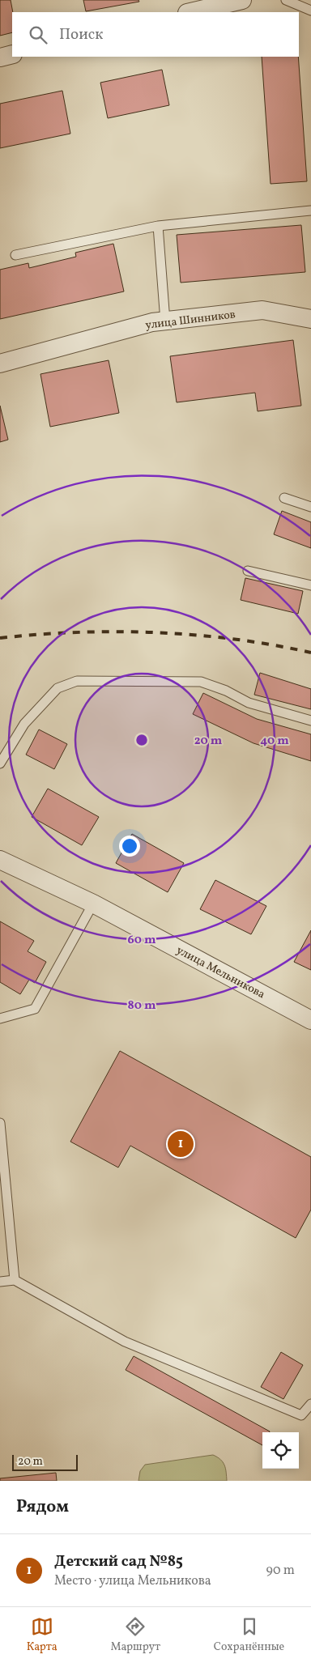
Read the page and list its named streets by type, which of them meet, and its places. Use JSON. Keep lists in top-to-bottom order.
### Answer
{
  "streets": {
    "street": ["улица Шинников", "улица Мельникова"]
  },
  "scale_bar": "20 m",
  "page": {
    "search": "Поиск",
    "pins": "1",
    "scale": "20 m",
    "heading": "Рядом",
    "list": [
      {
        "mark": "1",
        "name": "Детский сад №85",
        "note": "Место · улица Мельникова",
        "value": "90 m"
      }
    ],
    "nav": ["Карта", "Маршрут", "Сохранённые"]
  },
  "rings": [
    "20 m",
    "40 m",
    "60 m",
    "80 m"
  ]
}
